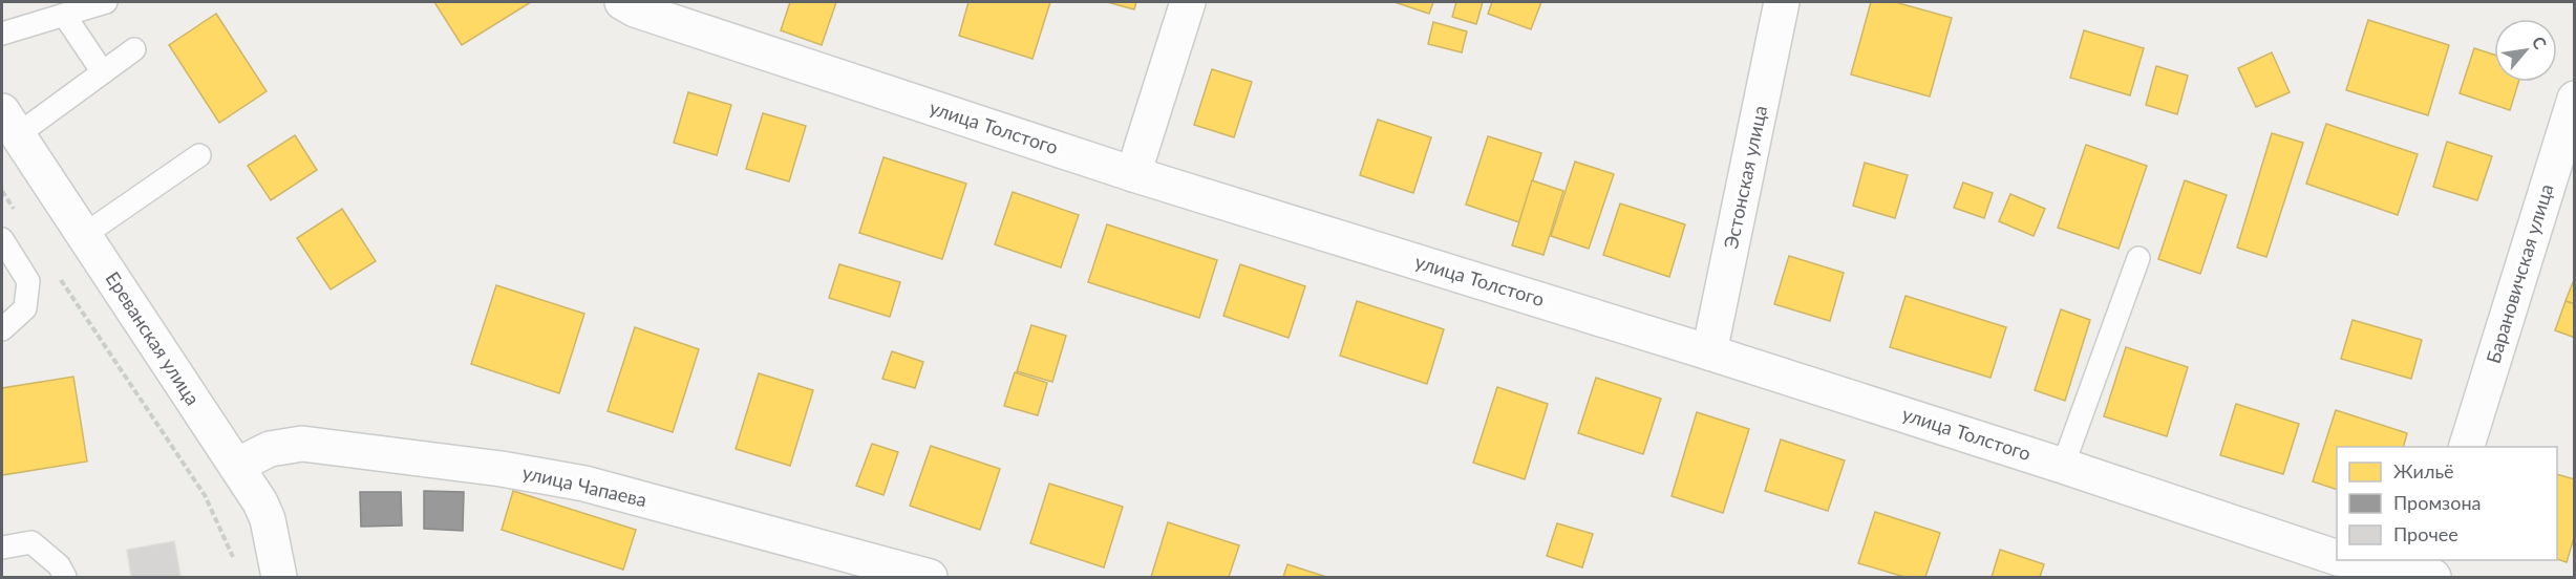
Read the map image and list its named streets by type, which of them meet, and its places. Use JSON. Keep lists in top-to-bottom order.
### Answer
{
  "streets": {
    "street": [
      "улица Толстого",
      "Эстонская улица",
      "Барановичская улица",
      "Ереванская улица",
      "улица Чапаева"
    ]
  },
  "crossings": [
    ["улица Толстого", "Эстонская улица"],
    ["Ереванская улица", "улица Чапаева"]
  ],
  "legend": ["Жильё", "Промзона", "Прочее"],
  "north": "top right"
}
